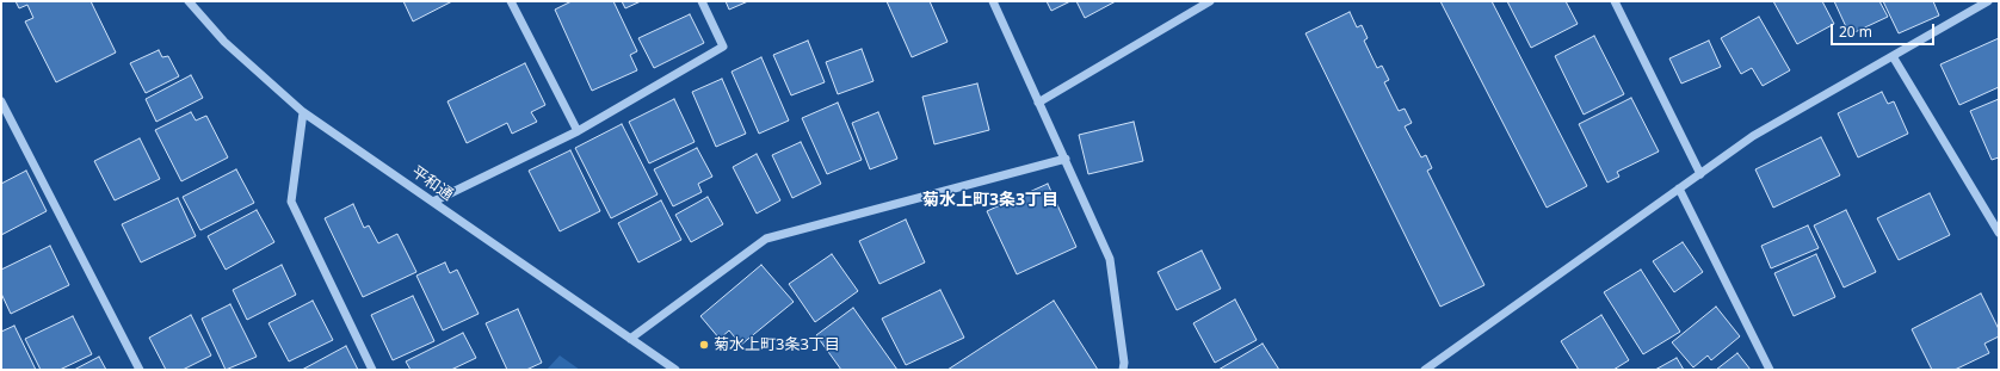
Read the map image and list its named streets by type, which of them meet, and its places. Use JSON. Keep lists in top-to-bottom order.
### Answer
{
  "streets": {
    "street": ["平和通"]
  },
  "districts": ["菊水上町3条3丁目"],
  "places": ["菊水上町3条3丁目"],
  "scale_bar": "20 m"
}
